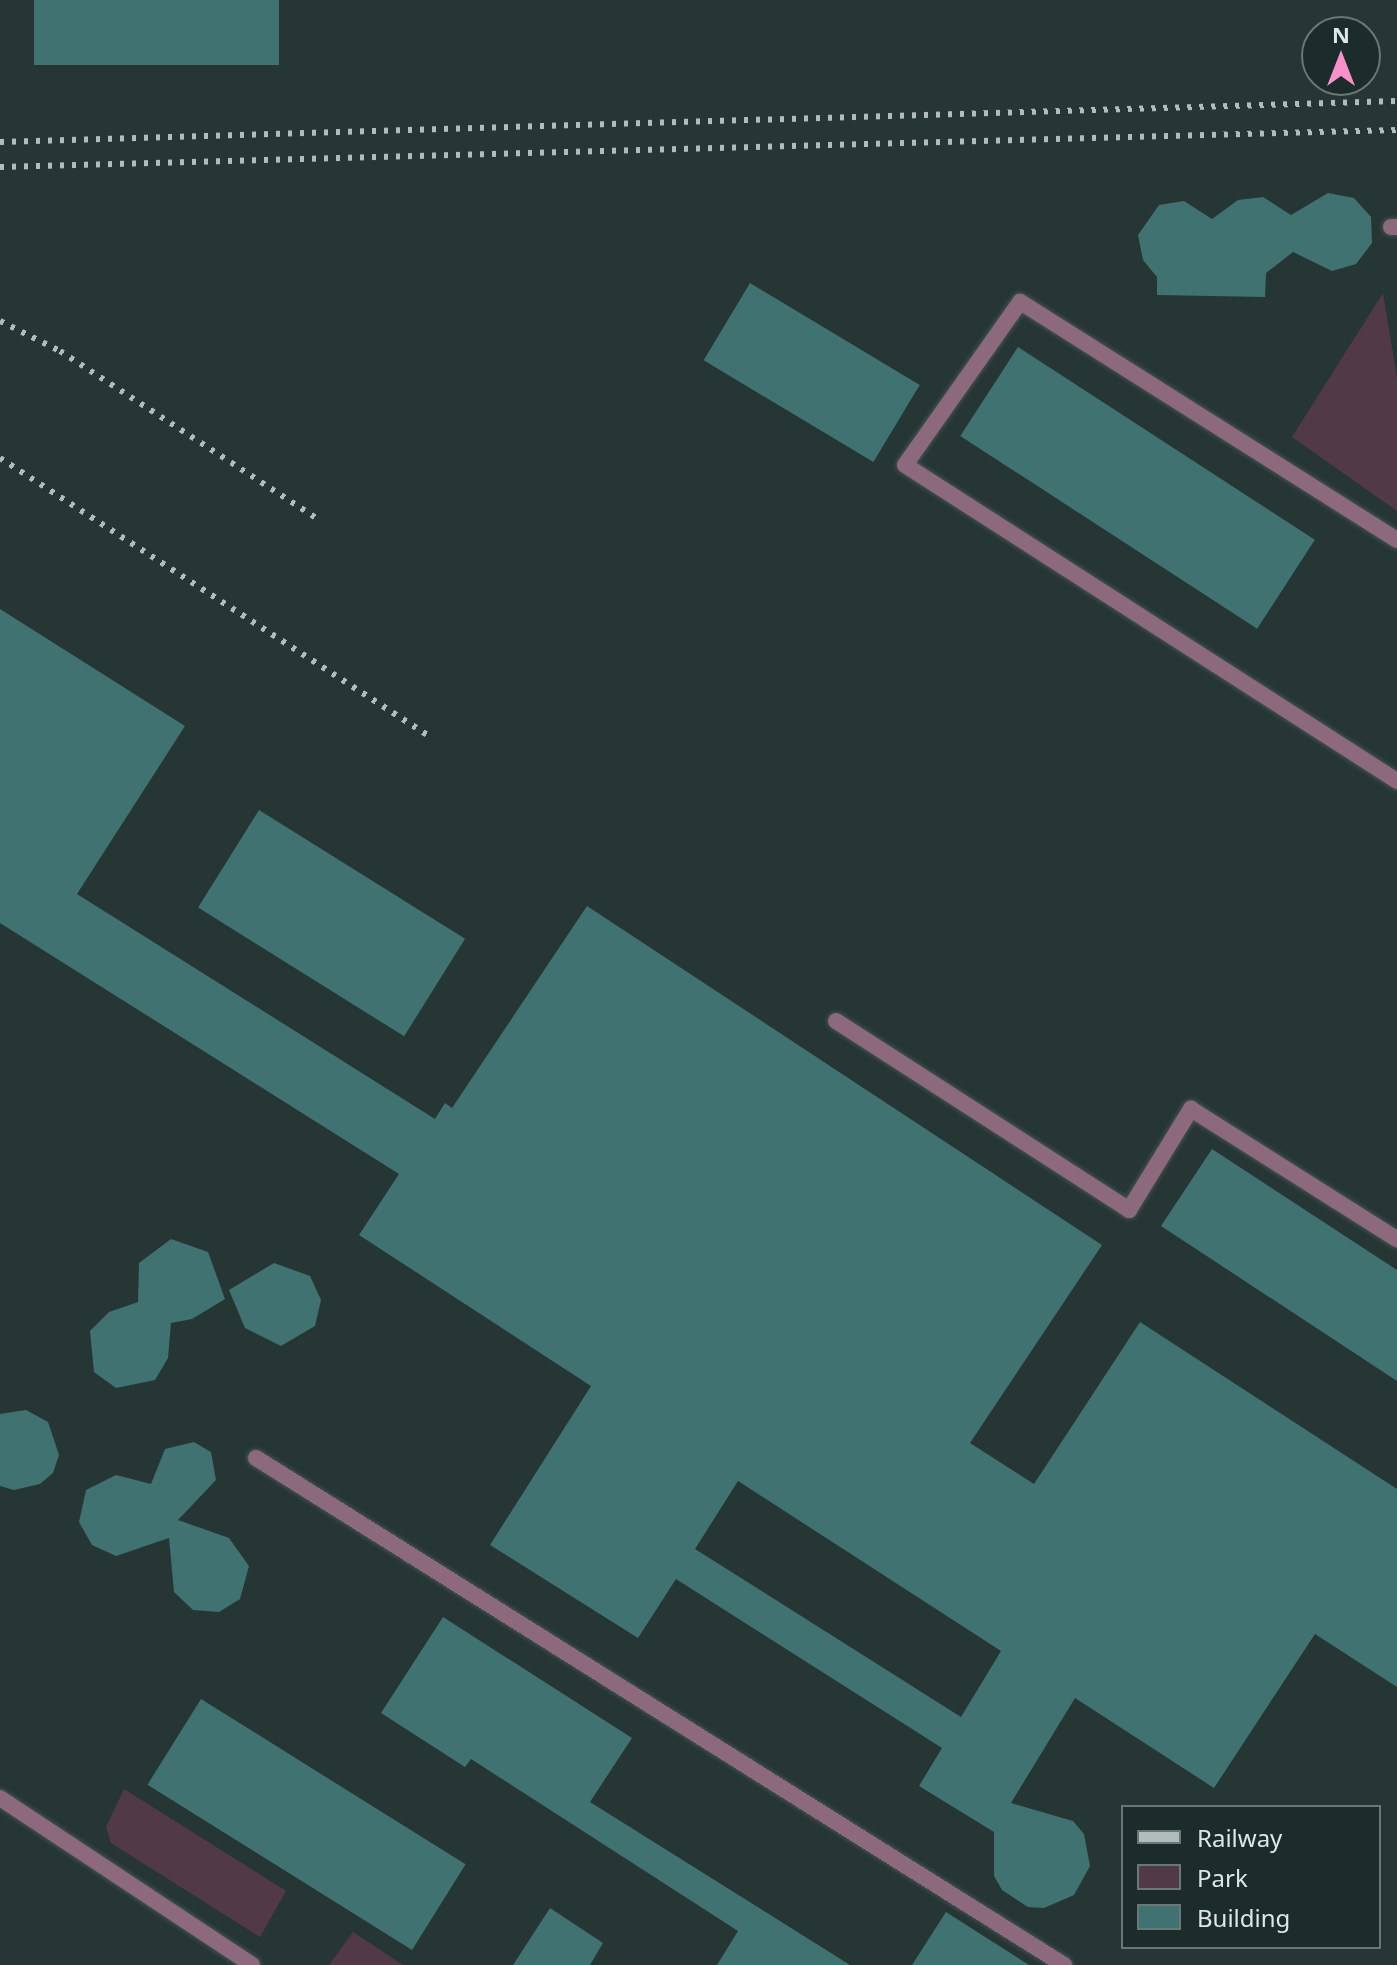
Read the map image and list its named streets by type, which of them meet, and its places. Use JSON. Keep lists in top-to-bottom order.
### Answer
{
  "legend": ["Railway", "Park", "Building"],
  "north": "top"
}
